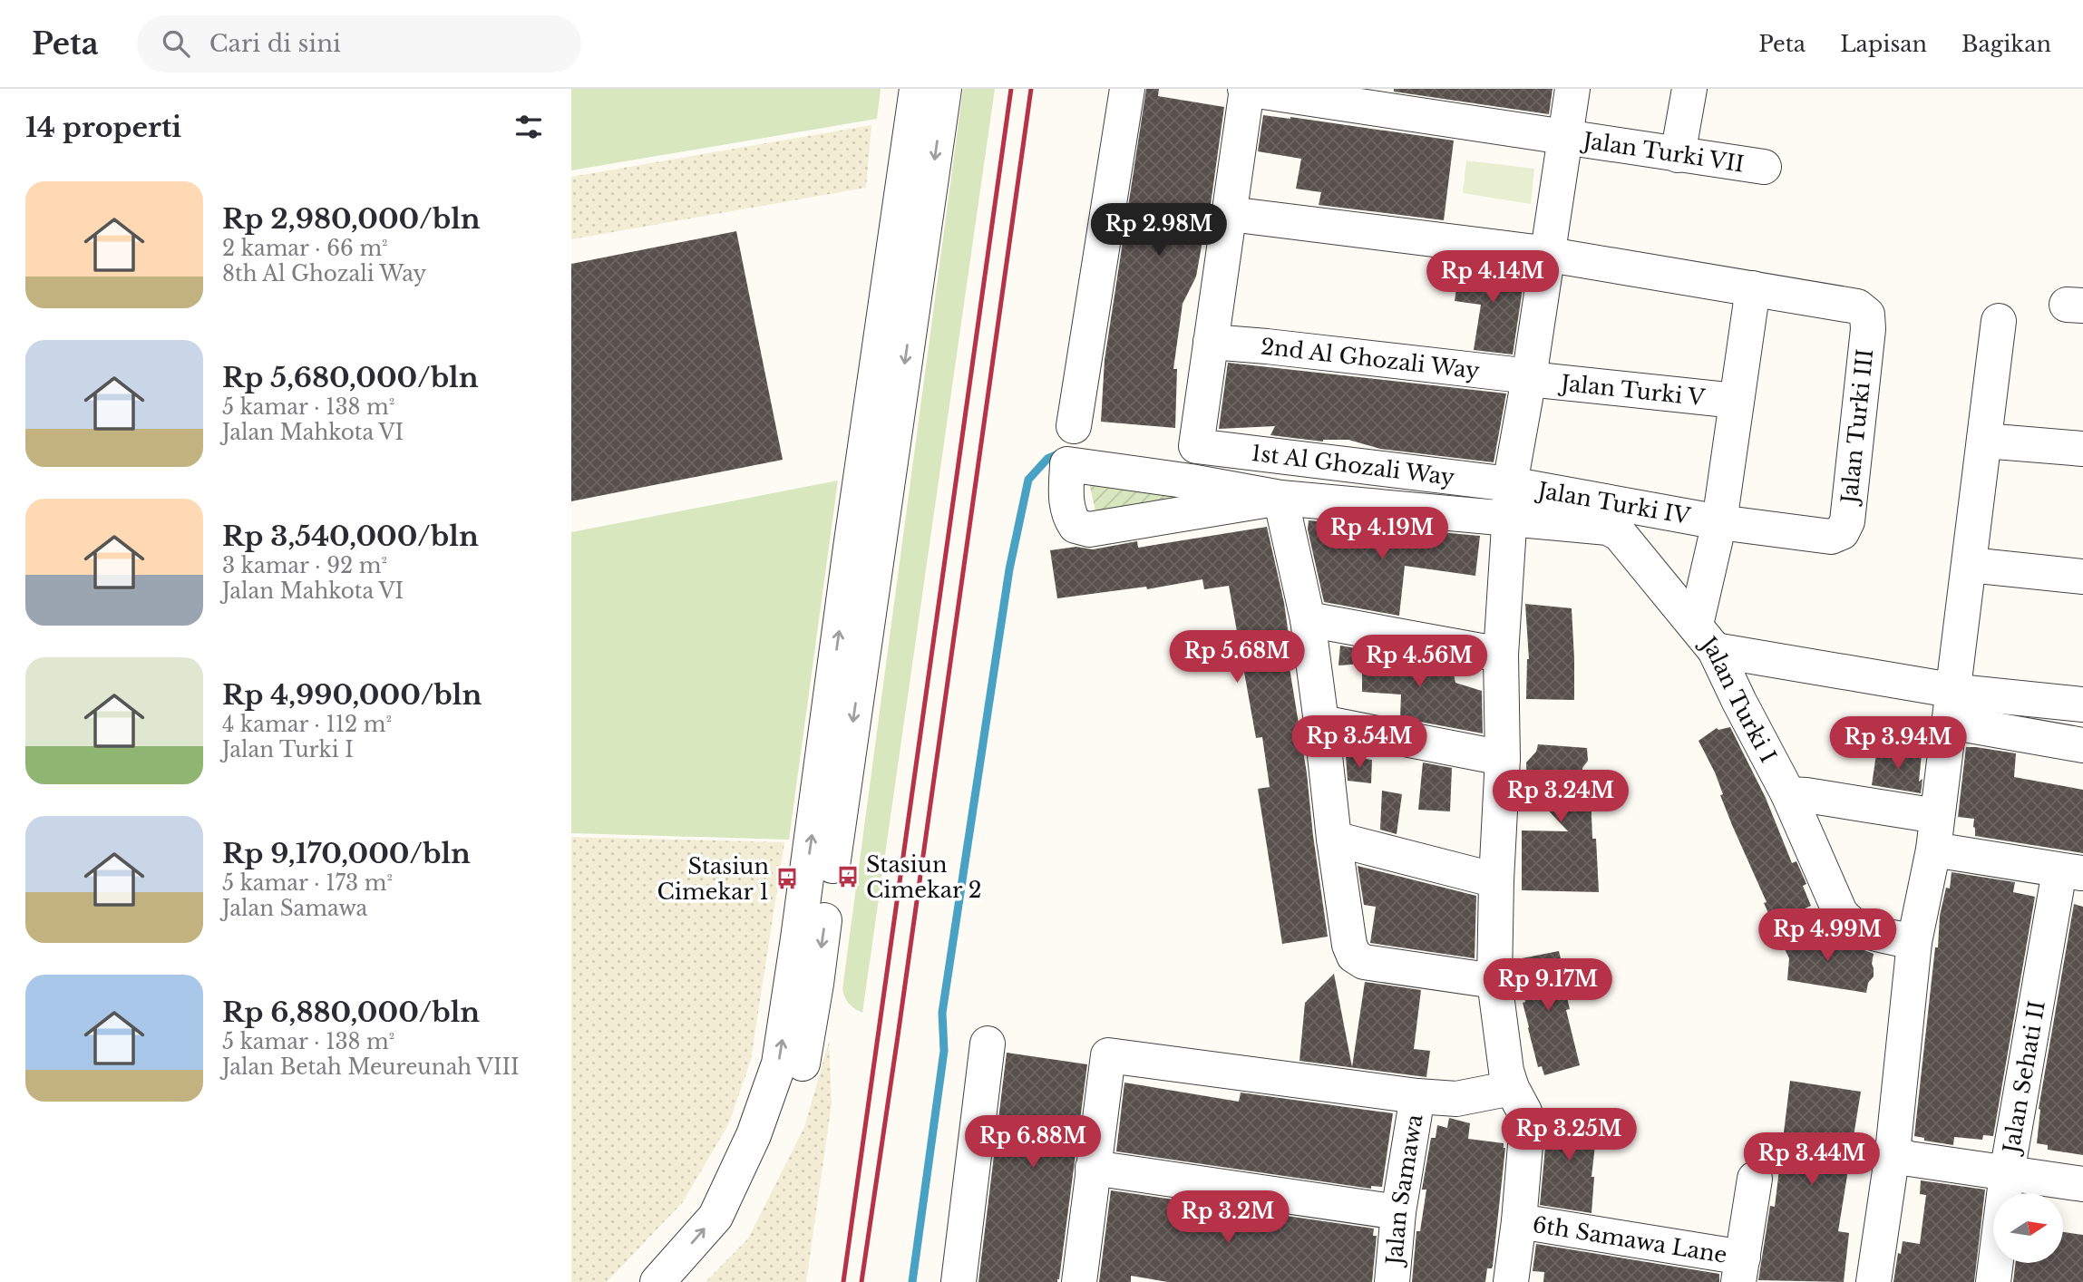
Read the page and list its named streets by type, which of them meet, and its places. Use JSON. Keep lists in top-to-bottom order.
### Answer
{
  "streets": {
    "street": [
      "Jalan Turki VII",
      "2nd Al Ghozali Way",
      "Jalan Turki V",
      "Jalan Turki III",
      "1st Al Ghozali Way",
      "Jalan Turki IV",
      "Jalan Turki I",
      "Jalan Sehati II",
      "Jalan Samawa",
      "6th Samawa Lane"
    ]
  },
  "crossings": [
    ["2nd Al Ghozali Way", "Jalan Turki V"],
    ["2nd Al Ghozali Way", "1st Al Ghozali Way"],
    ["Jalan Turki III", "Jalan Turki IV"],
    ["1st Al Ghozali Way", "Jalan Turki IV"],
    ["1st Al Ghozali Way", "Jalan Turki I"],
    ["Jalan Turki IV", "Jalan Turki I"]
  ],
  "places": {
    "bus stop": ["Stasiun Cimekar 2", "Stasiun Cimekar 1"]
  },
  "north": "right",
  "page": {
    "header": "Peta",
    "search": "Cari di sini",
    "nav": ["Peta", "Lapisan", "Bagikan"],
    "heading": "14 properti",
    "list": [
      {
        "name": "Rp 2,980,000/bln",
        "note": "2 kamar · 66 m² · 8th Al Ghozali Way"
      },
      {
        "name": "Rp 5,680,000/bln",
        "note": "5 kamar · 138 m² · Jalan Mahkota VI"
      },
      {
        "name": "Rp 3,540,000/bln",
        "note": "3 kamar · 92 m² · Jalan Mahkota VI"
      },
      {
        "name": "Rp 4,990,000/bln",
        "note": "4 kamar · 112 m² · Jalan Turki I"
      },
      {
        "name": "Rp 9,170,000/bln",
        "note": "5 kamar · 173 m² · Jalan Samawa"
      },
      {
        "name": "Rp 6,880,000/bln",
        "note": "5 kamar · 138 m² · Jalan Betah Meureunah VIII"
      }
    ],
    "price": [
      "Rp 2.98M",
      "Rp 4.14M",
      "Rp 4.19M",
      "Rp 5.68M",
      "Rp 4.56M",
      "Rp 3.54M",
      "Rp 3.94M",
      "Rp 3.24M",
      "Rp 4.99M",
      "Rp 9.17M",
      "Rp 3.25M",
      "Rp 6.88M",
      "Rp 3.44M",
      "Rp 3.2M"
    ]
  }
}
